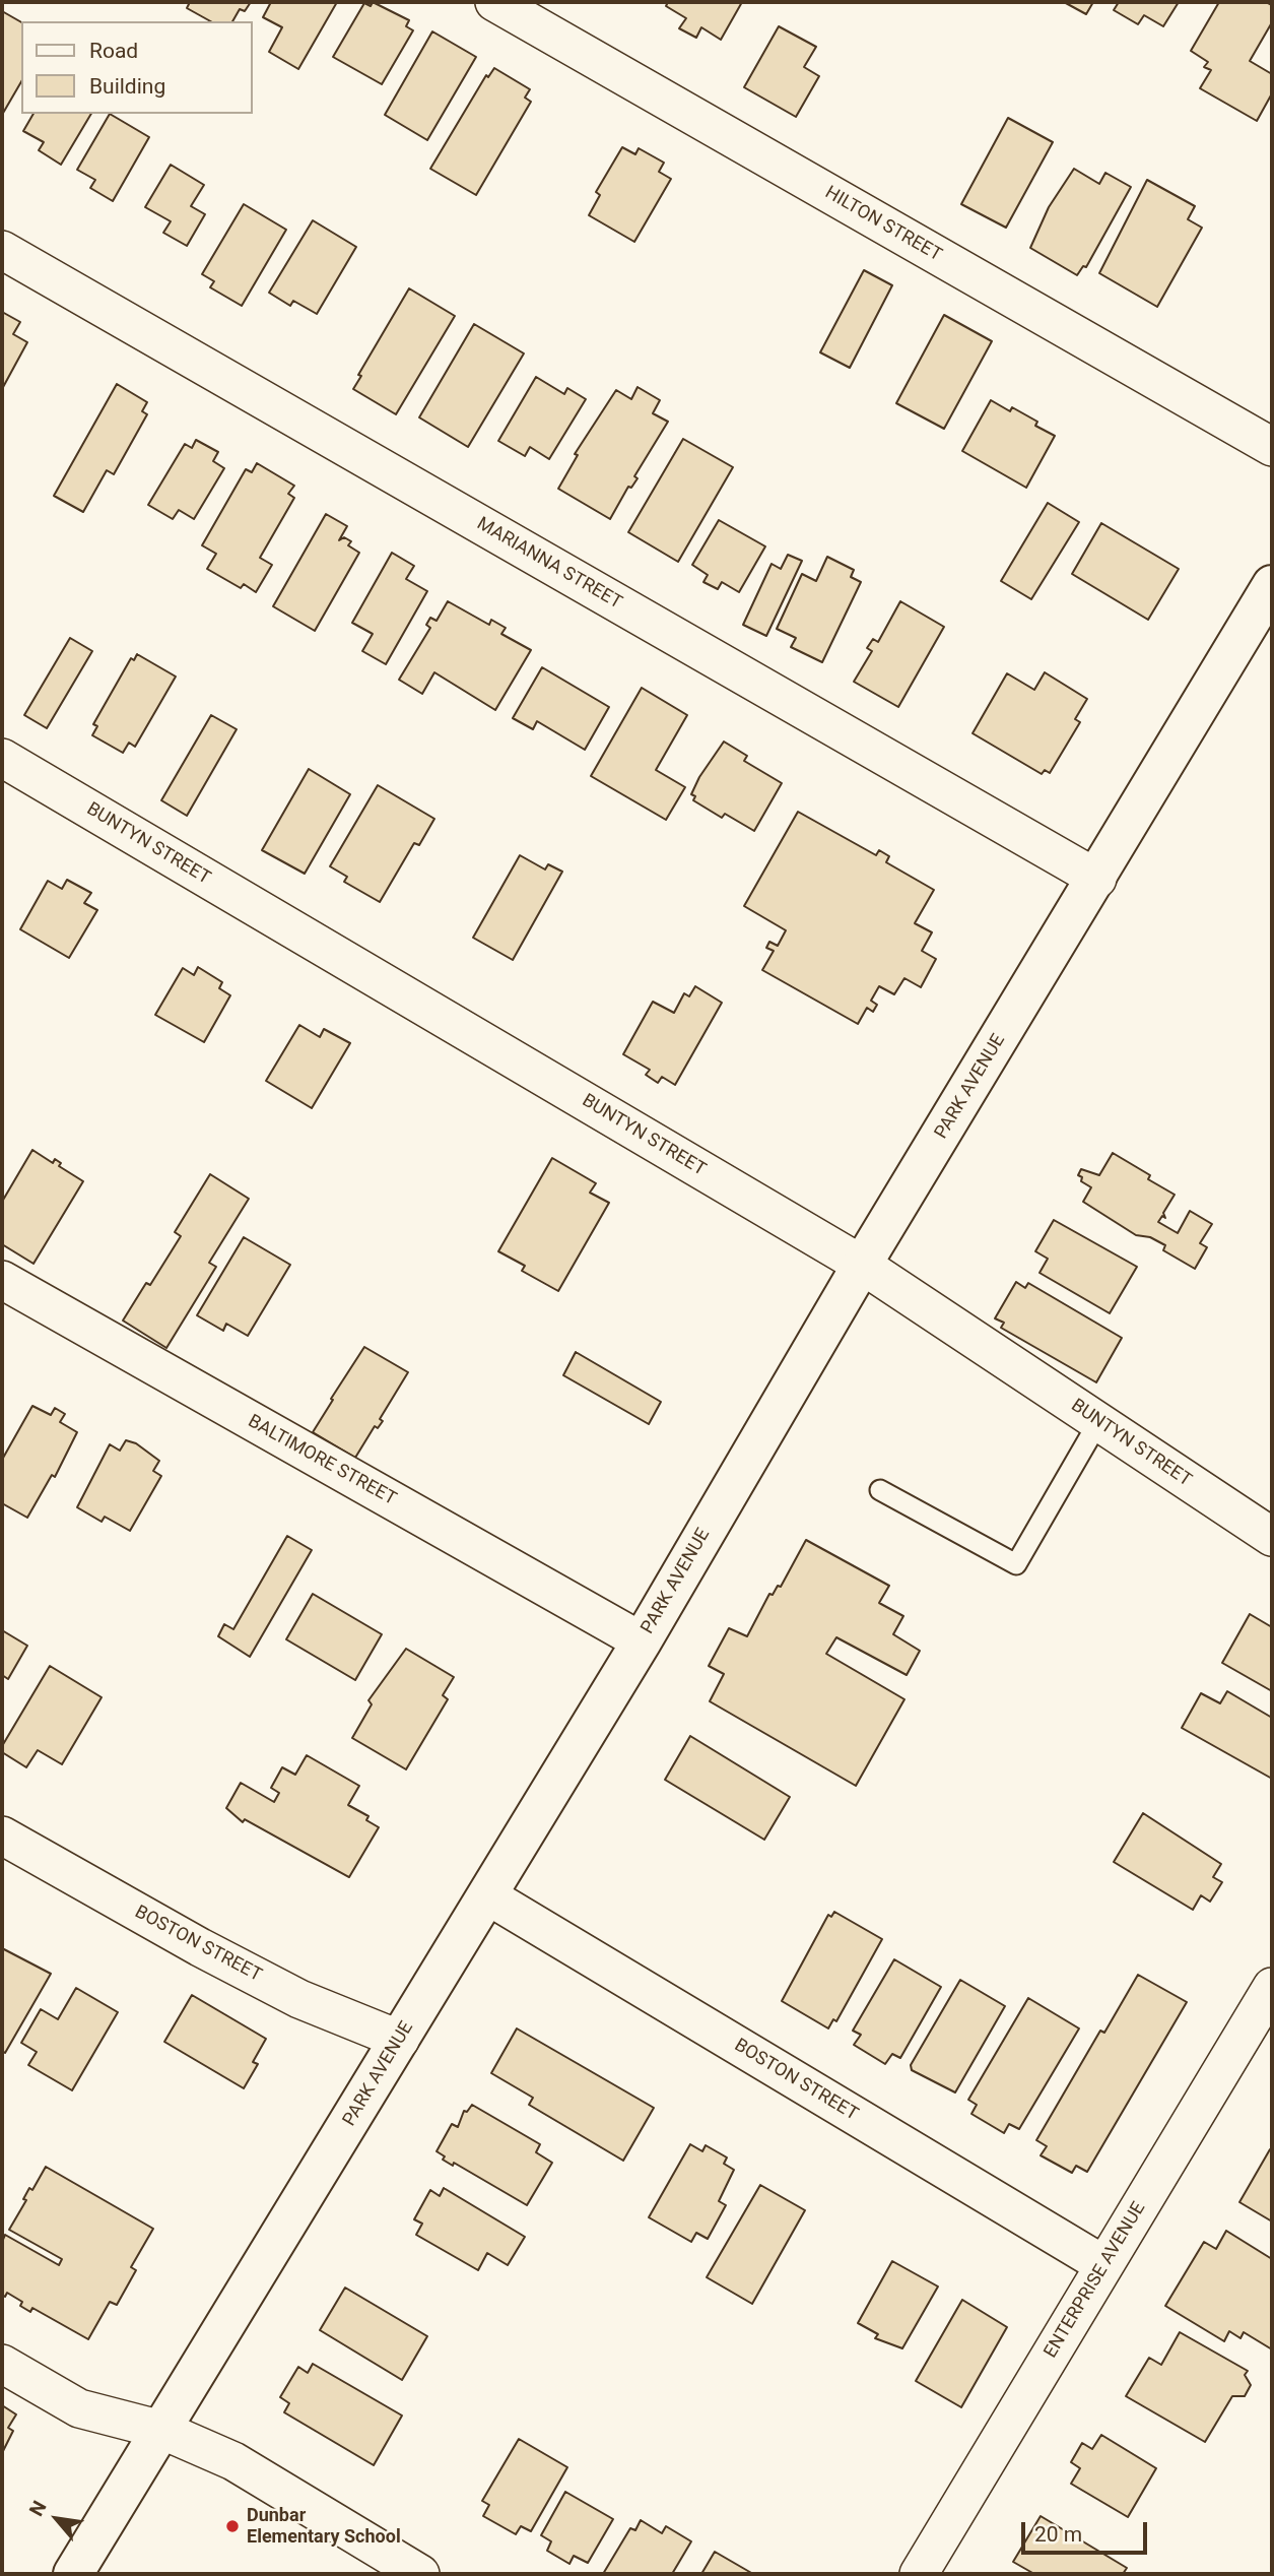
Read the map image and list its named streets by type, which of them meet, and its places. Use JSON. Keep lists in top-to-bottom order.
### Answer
{
  "streets": {
    "main road": ["PARK AVENUE"],
    "street": [
      "HILTON STREET",
      "MARIANNA STREET",
      "BUNTYN STREET",
      "BALTIMORE STREET",
      "BOSTON STREET",
      "ENTERPRISE AVENUE"
    ]
  },
  "crossings": [
    ["MARIANNA STREET", "PARK AVENUE"],
    ["BUNTYN STREET", "PARK AVENUE"],
    ["PARK AVENUE", "BALTIMORE STREET"],
    ["PARK AVENUE", "BOSTON STREET"],
    ["BOSTON STREET", "ENTERPRISE AVENUE"]
  ],
  "places": ["Dunbar Elementary School"],
  "legend": ["Road", "Building"],
  "scale_bar": "20 m",
  "north": "top left"
}
